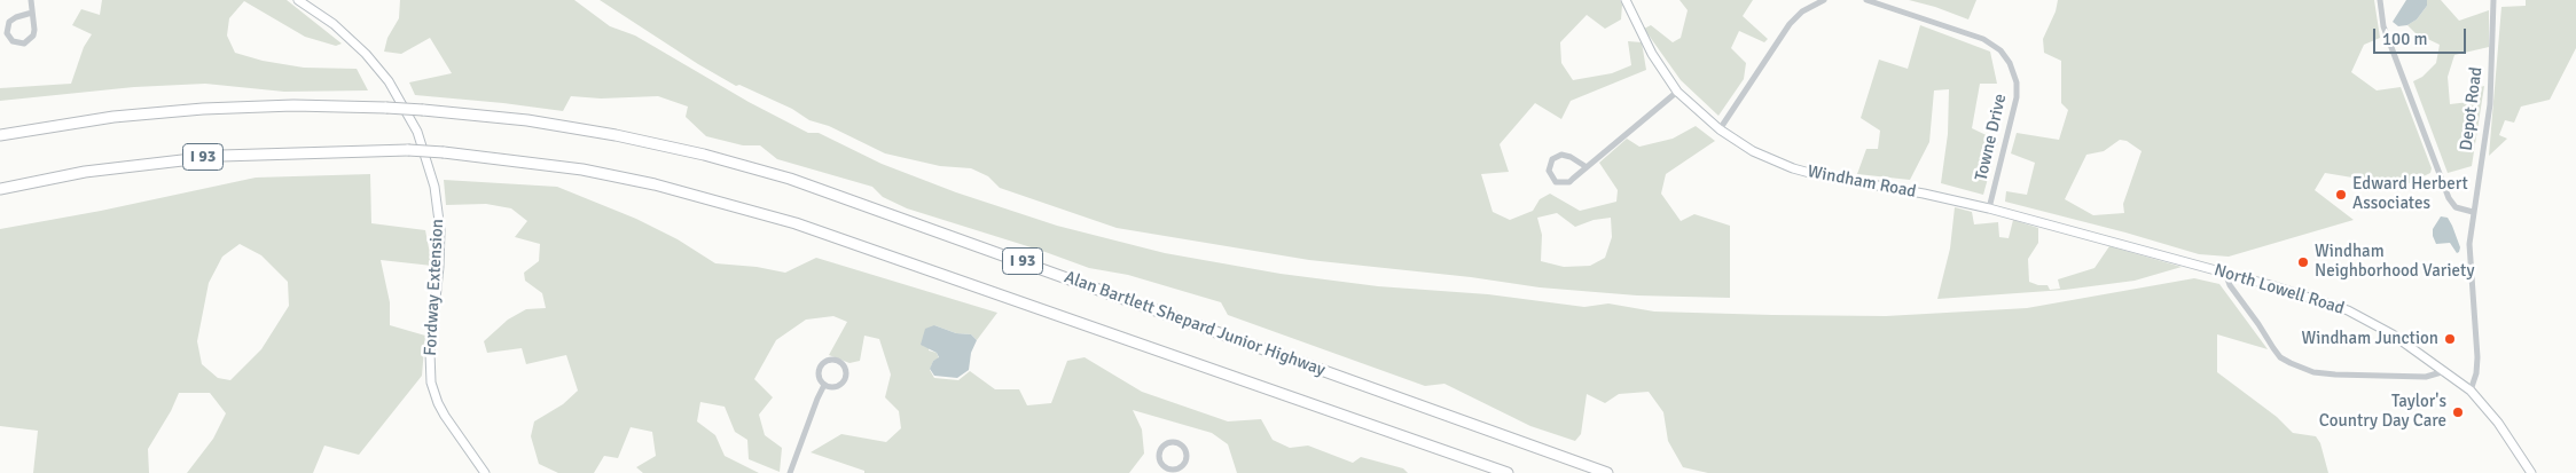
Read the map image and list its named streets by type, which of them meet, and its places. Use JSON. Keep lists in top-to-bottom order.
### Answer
{
  "streets": {
    "highway": ["I 93", "Alan Bartlett Shepard Junior Highway"],
    "street": [
      "Depot Road",
      "Towne Drive",
      "Windham Road",
      "Fordway Extension",
      "North Lowell Road"
    ]
  },
  "crossings": [
    ["Depot Road", "North Lowell Road"],
    ["Towne Drive", "Windham Road"],
    ["Windham Road", "North Lowell Road"]
  ],
  "places": [
    "Edward Herbert Associates",
    "Windham Neighborhood Variety",
    "Windham Junction",
    "Taylor's Country Day Care"
  ],
  "scale_bar": "100 m"
}
